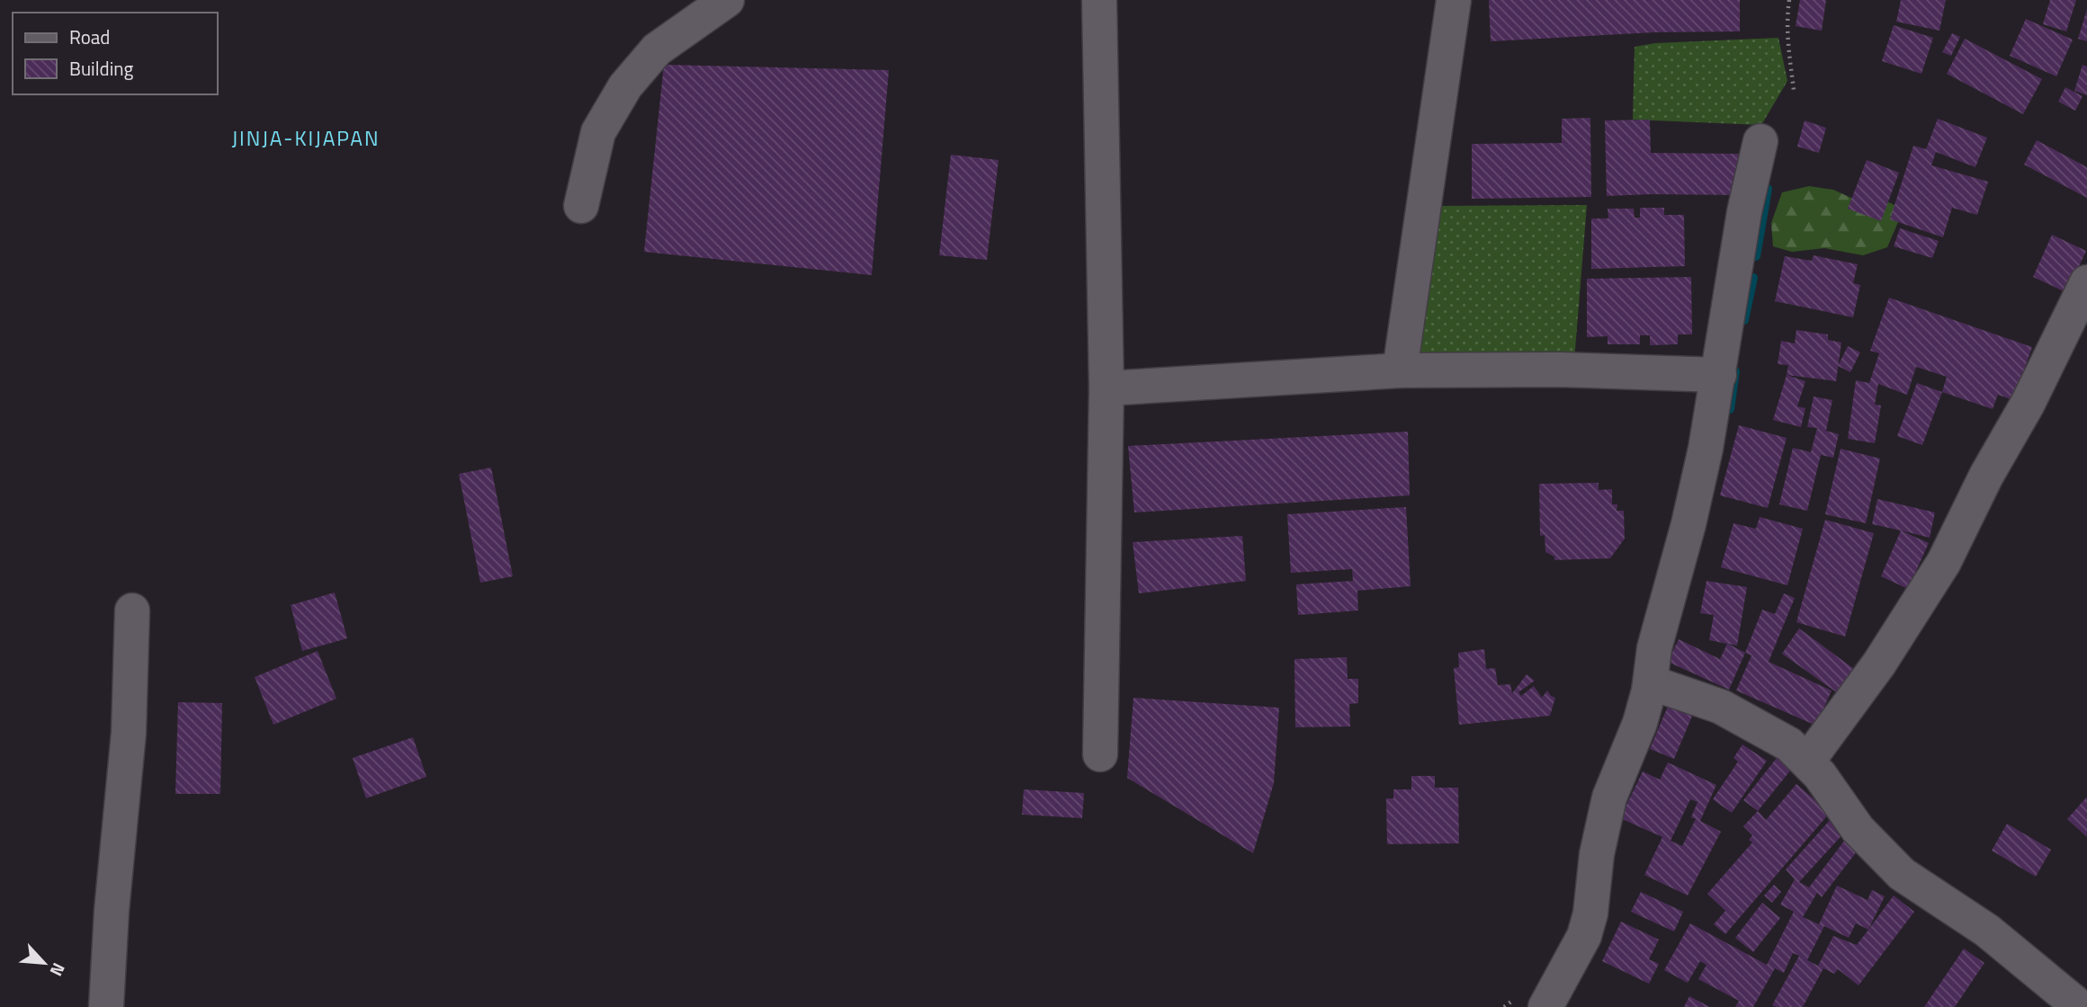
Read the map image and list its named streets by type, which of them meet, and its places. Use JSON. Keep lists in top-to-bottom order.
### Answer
{
  "districts": ["JINJA-KIJAPAN"],
  "legend": ["Road", "Building"],
  "north": "bottom right"
}
